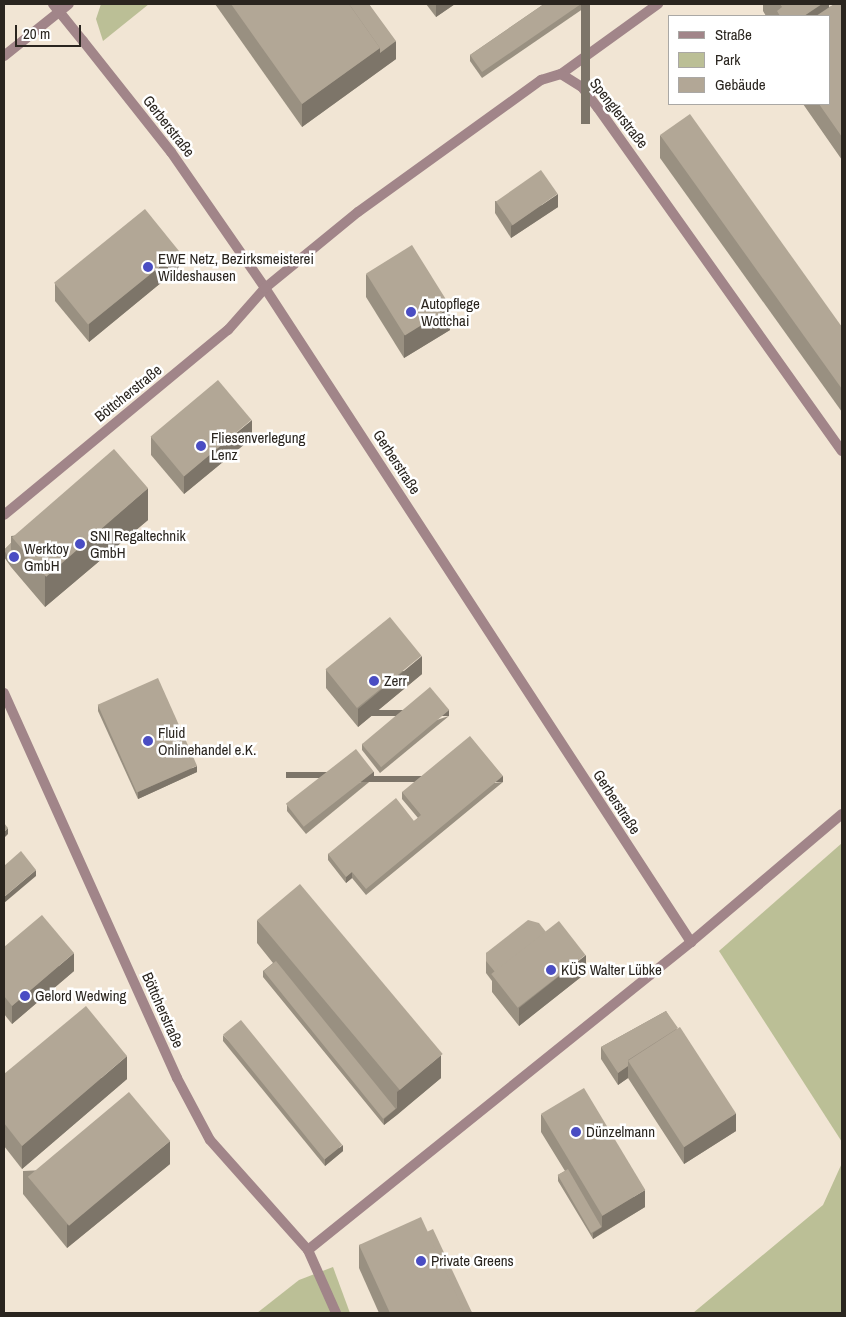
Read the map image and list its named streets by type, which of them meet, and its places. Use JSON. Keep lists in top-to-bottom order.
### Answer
{
  "streets": {
    "street": ["Spenglerstraße", "Gerberstraße", "Böttcherstraße"]
  },
  "crossings": [
    ["Gerberstraße", "Böttcherstraße"]
  ],
  "places": [
    "EWE Netz, Bezirksmeisterei Wildeshausen",
    "Autopflege Wottchai",
    "Fliesenverlegung Lenz",
    "SNI Regaltechnik GmbH",
    "Werktoy GmbH",
    "Zerr",
    "Fluid Onlinehandel e.K.",
    "KÜS Walter Lübke",
    "Gelord Wedwing",
    "Dünzelmann",
    "Private Greens"
  ],
  "legend": ["Straße", "Park", "Gebäude"],
  "scale_bar": "20 m"
}
